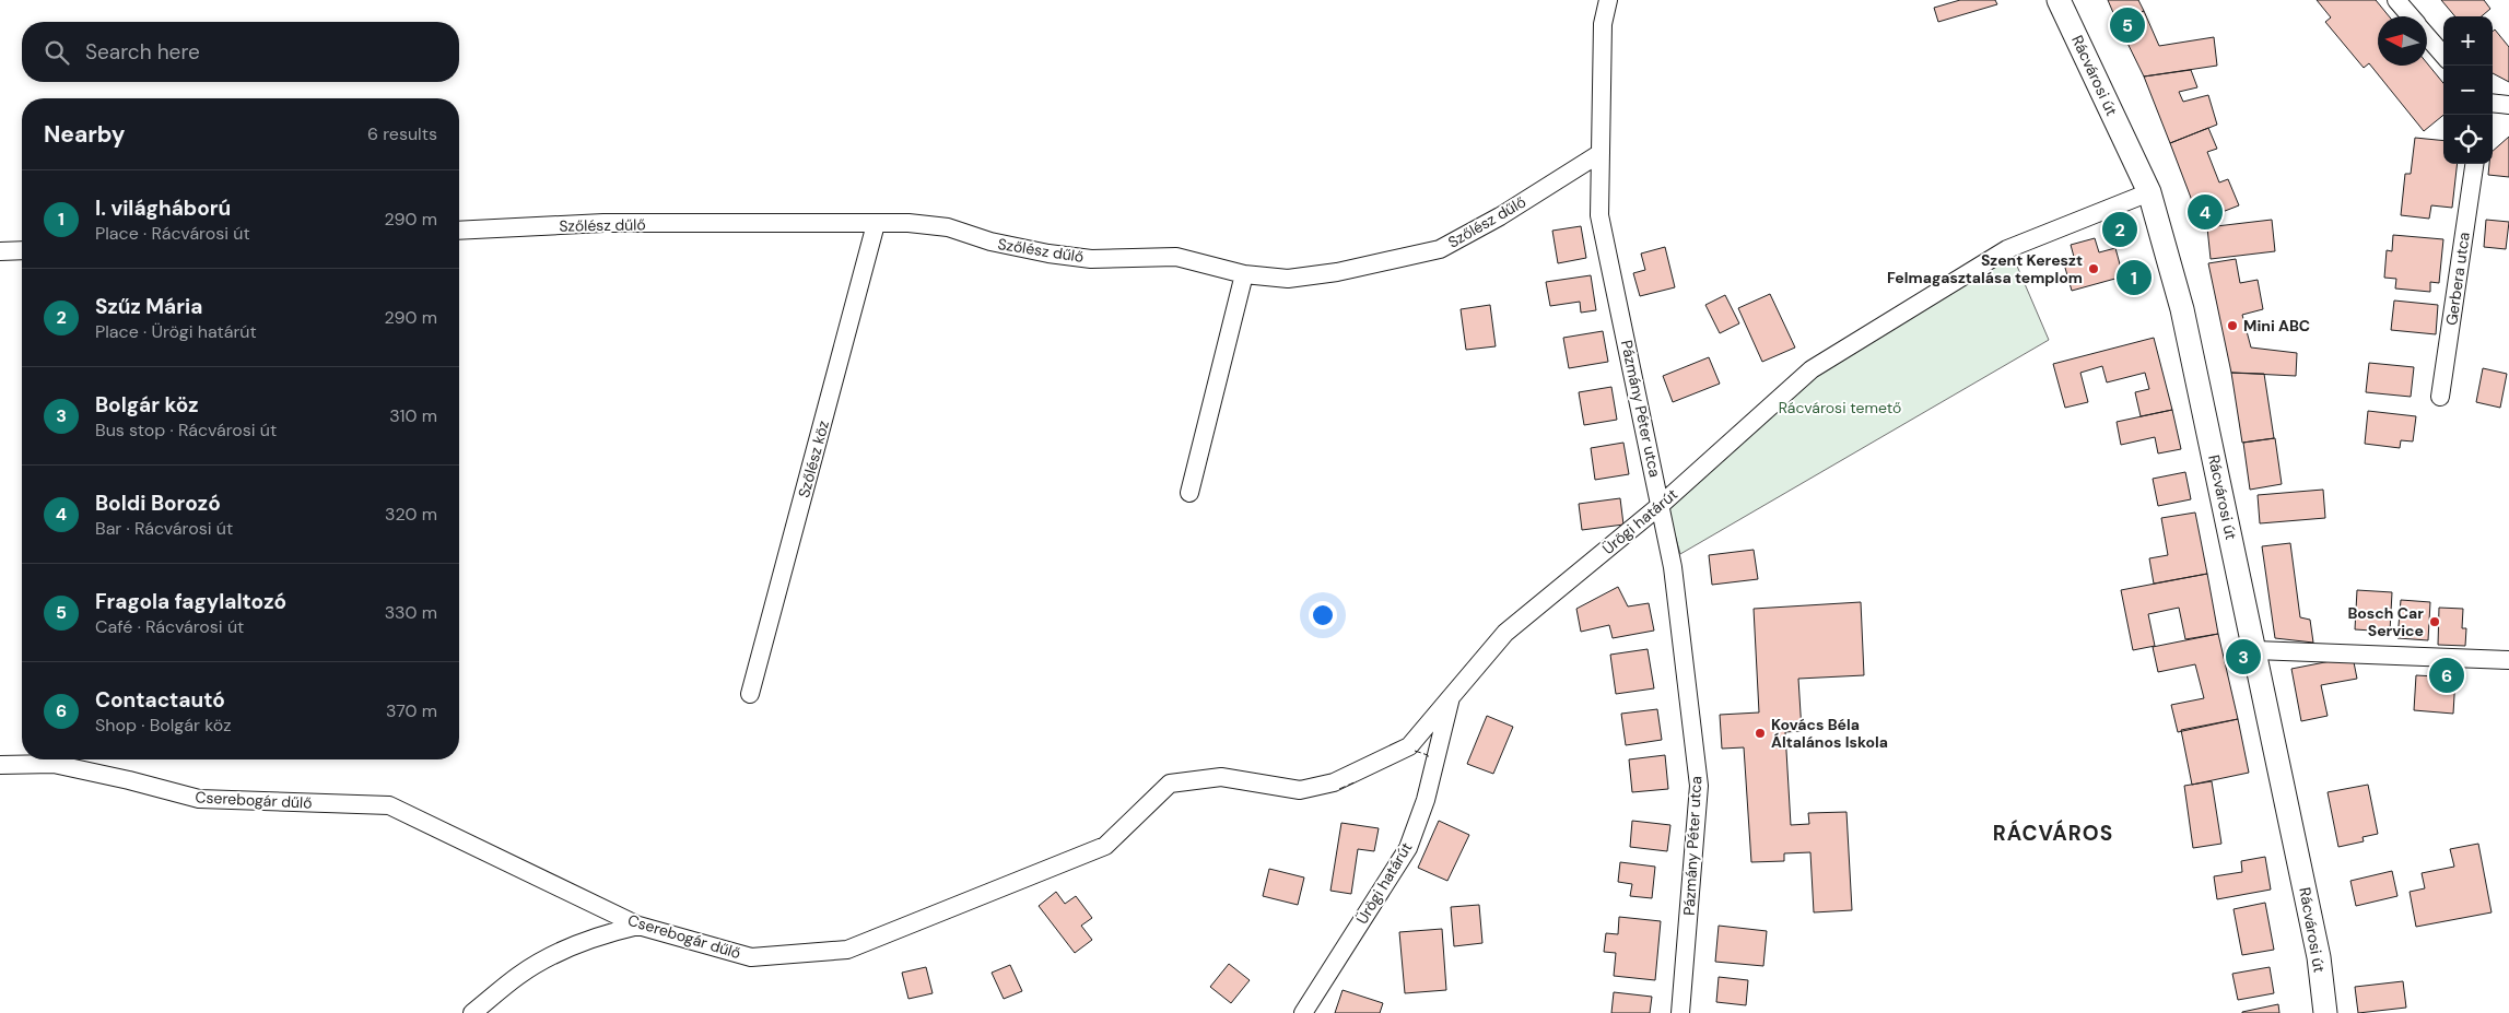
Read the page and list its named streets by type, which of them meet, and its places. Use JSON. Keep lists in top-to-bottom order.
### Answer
{
  "streets": {
    "street": [
      "Rácvárosi út",
      "Szőlész dűlő",
      "Gerbera utca",
      "Pázmány Péter utca",
      "Szőlész köz",
      "Ürögi határút",
      "Cserebogár dűlő"
    ]
  },
  "crossings": [
    ["Rácvárosi út", "Ürögi határút"],
    ["Szőlész dűlő", "Pázmány Péter utca"],
    ["Szőlész dűlő", "Szőlész köz"],
    ["Pázmány Péter utca", "Ürögi határút"],
    ["Ürögi határút", "Cserebogár dűlő"]
  ],
  "districts": ["RÁCVÁROS"],
  "parks": ["Rácvárosi temető"],
  "places": [
    "Szent Kereszt Felmagasztalása templom",
    "Mini ABC",
    "Bosch Car Service",
    "Kovács Béla Általános Iskola"
  ],
  "north": "left",
  "page": {
    "pins": [
      "5",
      "4",
      "2",
      "1",
      "3",
      "6"
    ],
    "map_buttons": ["+", "−"],
    "search": "Search here",
    "heading": ["Nearby", "6 results"],
    "list": [
      {
        "mark": "1",
        "name": "I. világháború",
        "note": "Place · Rácvárosi út",
        "value": "290 m"
      },
      {
        "mark": "2",
        "name": "Szűz Mária",
        "note": "Place · Ürögi határút",
        "value": "290 m"
      },
      {
        "mark": "3",
        "name": "Bolgár köz",
        "note": "Bus stop · Rácvárosi út",
        "value": "310 m"
      },
      {
        "mark": "4",
        "name": "Boldi Borozó",
        "note": "Bar · Rácvárosi út",
        "value": "320 m"
      },
      {
        "mark": "5",
        "name": "Fragola fagylaltozó",
        "note": "Café · Rácvárosi út",
        "value": "330 m"
      },
      {
        "mark": "6",
        "name": "Contactautó",
        "note": "Shop · Bolgár köz",
        "value": "370 m"
      }
    ]
  }
}
